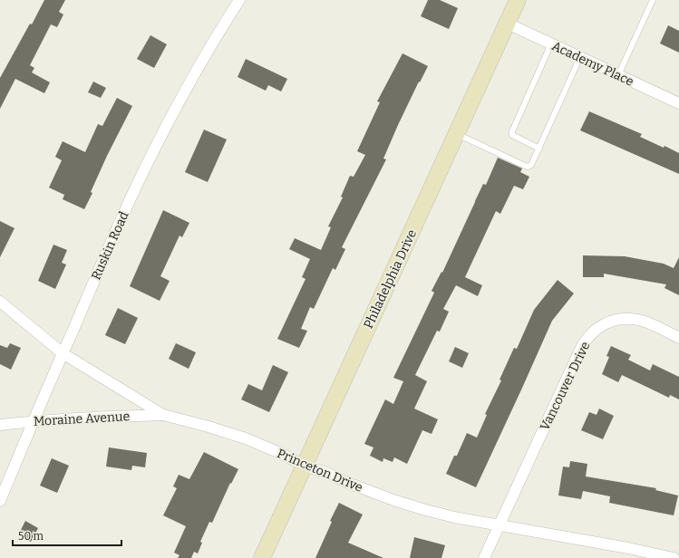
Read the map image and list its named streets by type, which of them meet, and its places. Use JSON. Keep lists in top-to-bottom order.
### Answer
{
  "streets": {
    "main road": ["Philadelphia Drive"],
    "street": [
      "Academy Place",
      "Ruskin Road",
      "Vancouver Drive",
      "Moraine Avenue",
      "Princeton Drive"
    ]
  },
  "crossings": [
    ["Academy Place", "Philadelphia Drive"],
    ["Ruskin Road", "Moraine Avenue"],
    ["Ruskin Road", "Princeton Drive"],
    ["Philadelphia Drive", "Princeton Drive"],
    ["Vancouver Drive", "Princeton Drive"],
    ["Moraine Avenue", "Princeton Drive"]
  ],
  "scale_bar": "50 m"
}
